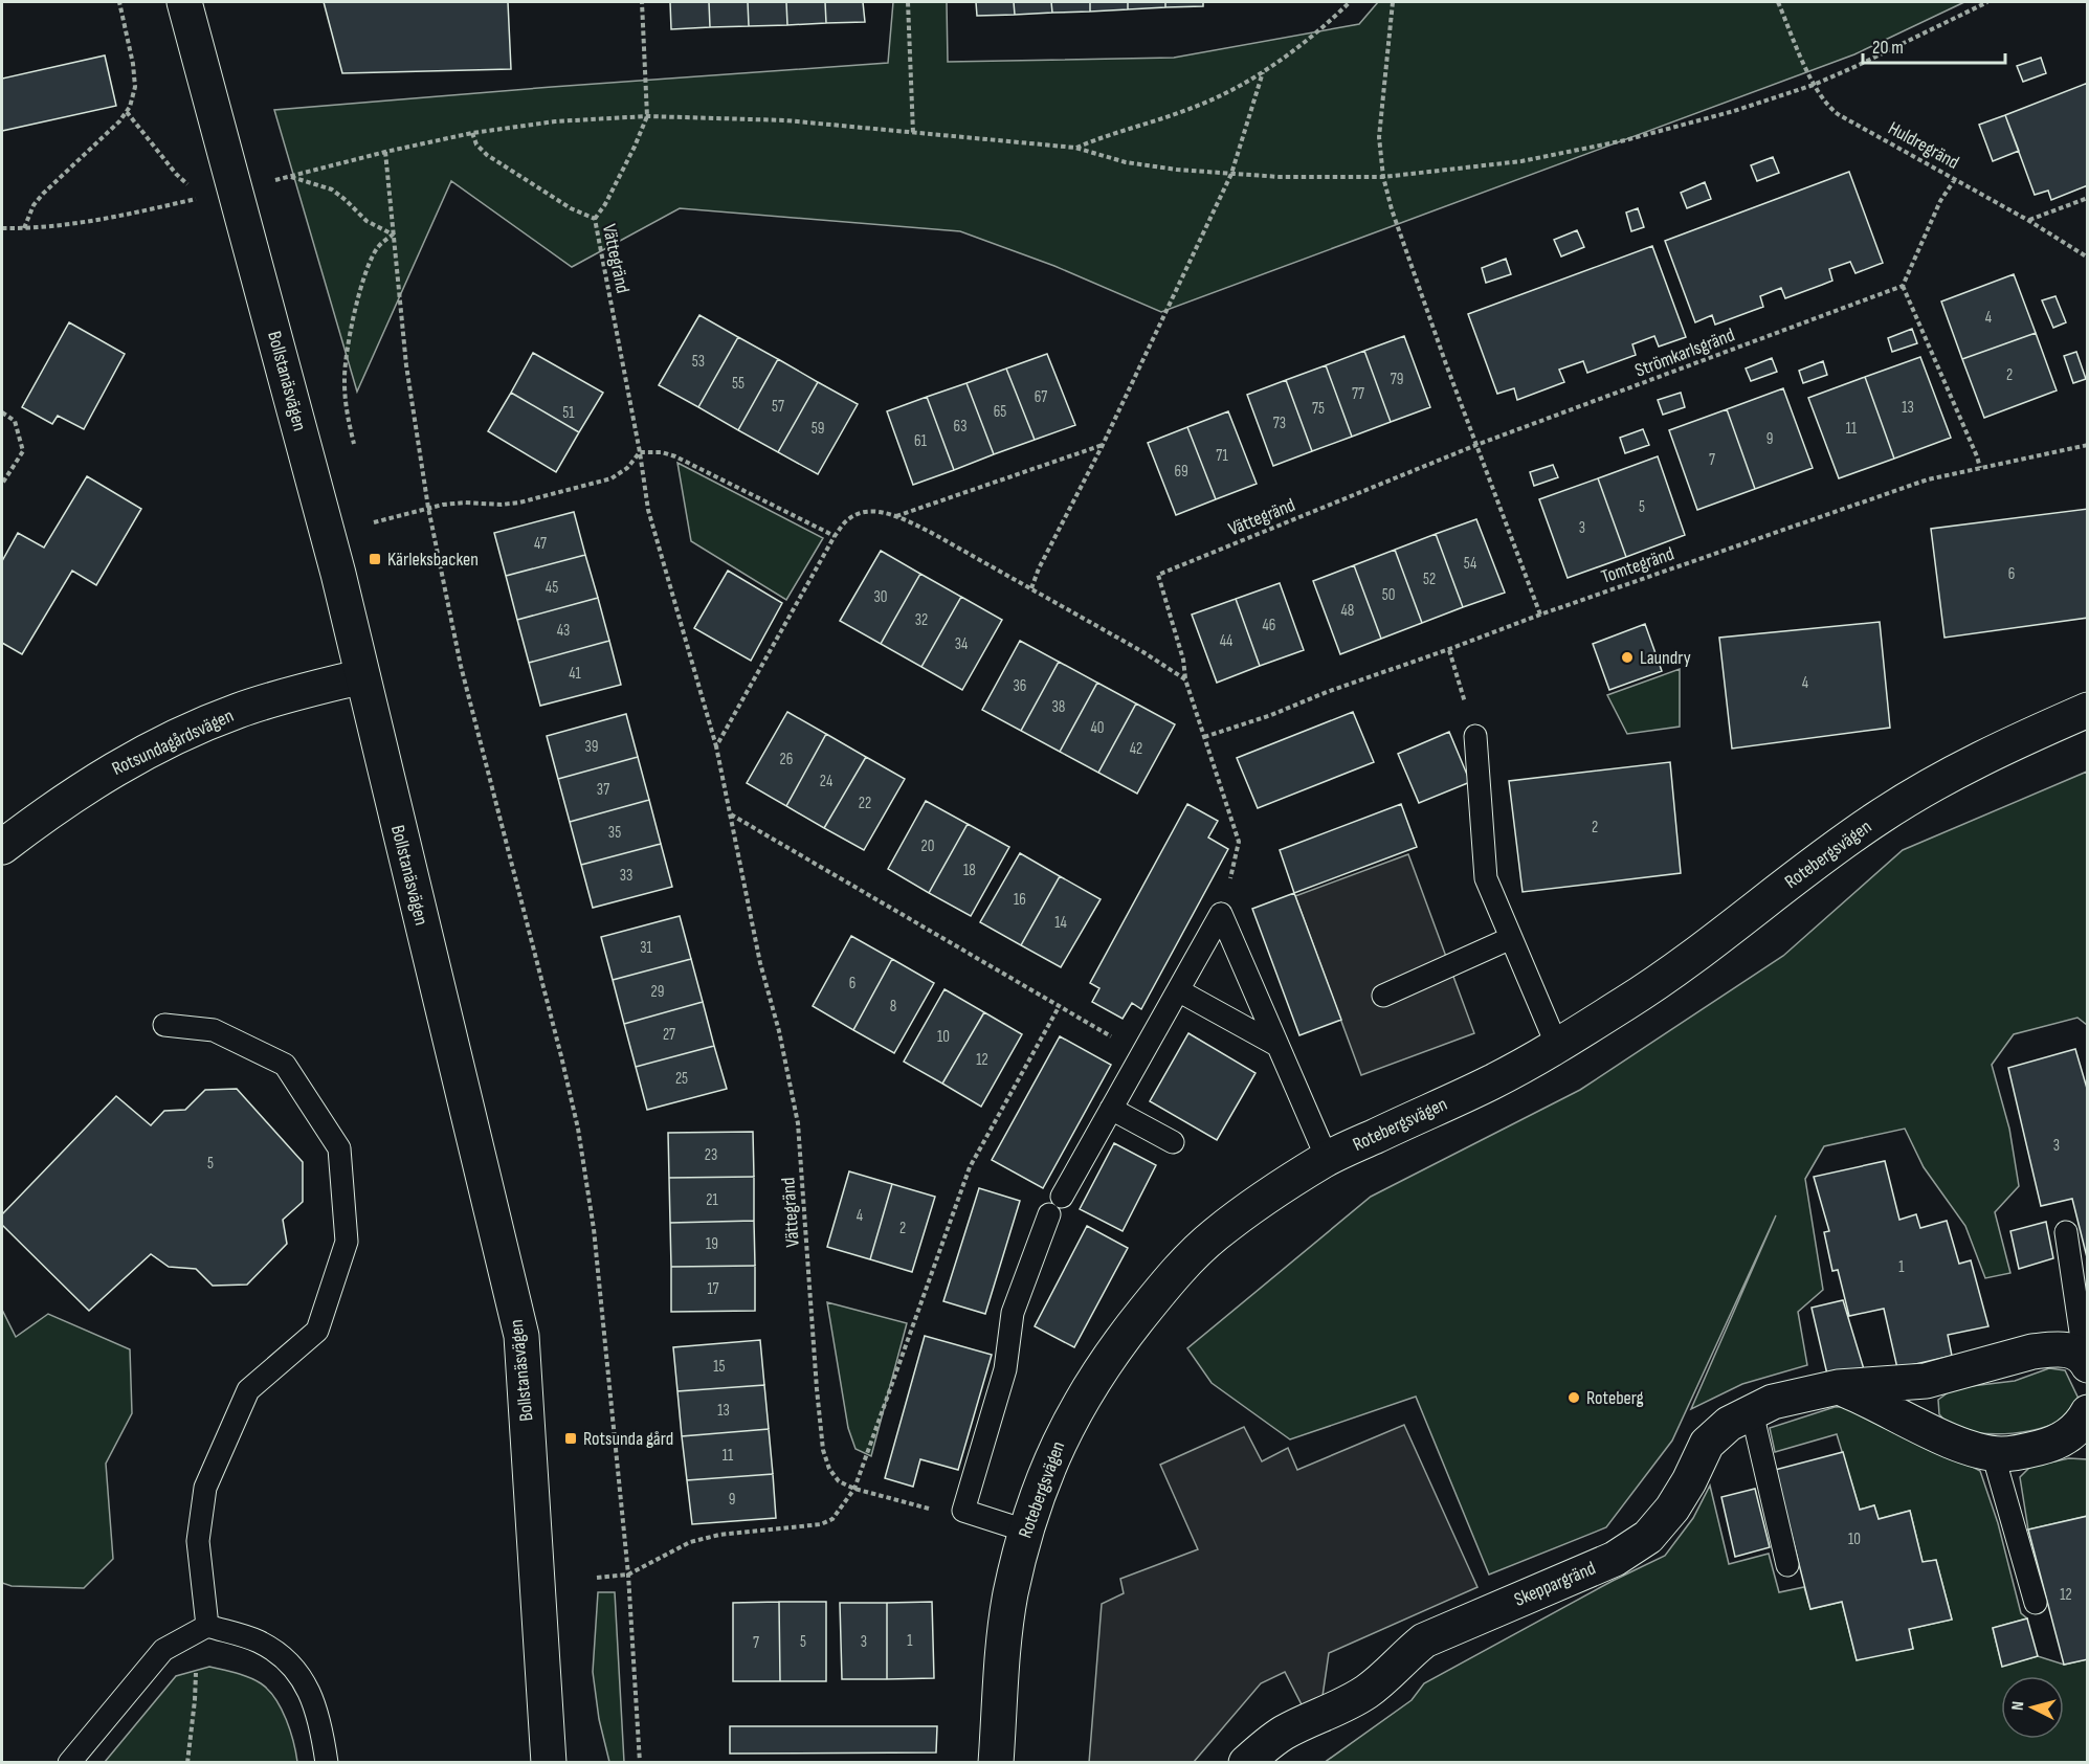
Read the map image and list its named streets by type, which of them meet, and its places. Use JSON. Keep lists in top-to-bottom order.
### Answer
{
  "streets": {
    "street": [
      "Bollstanäsvägen",
      "Rotsundagårdsvägen",
      "Rotebergsvägen",
      "Skeppargränd"
    ],
    "path": [
      "Huldregränd",
      "Vättegränd",
      "Strömkarlsgränd",
      "Tomtegränd"
    ]
  },
  "crossings": [
    ["Vättegränd", "Strömkarlsgränd"],
    ["Vättegränd", "Tomtegränd"],
    ["Bollstanäsvägen", "Rotsundagårdsvägen"]
  ],
  "places": {
    "transit": ["Kärleksbacken", "Rotsunda gård"],
    "other": ["Laundry", "Roteberg"]
  },
  "house_numbers": [
    "4",
    "53",
    "2",
    "79",
    "55",
    "77",
    "67",
    "57",
    "13",
    "75",
    "65",
    "51",
    "73",
    "63",
    "59",
    "11",
    "9",
    "61",
    "71",
    "7",
    "69",
    "5",
    "3",
    "47",
    "54",
    "6",
    "52",
    "45",
    "50",
    "30",
    "48",
    "32",
    "46",
    "43",
    "44",
    "34",
    "41",
    "4",
    "36",
    "38",
    "40",
    "39",
    "42",
    "26",
    "24",
    "37",
    "22",
    "2",
    "35",
    "20",
    "18",
    "33",
    "16",
    "14",
    "31",
    "6",
    "29",
    "8",
    "27",
    "10",
    "12",
    "25",
    "3",
    "23",
    "5",
    "21",
    "4",
    "2",
    "19",
    "1",
    "17",
    "15",
    "13",
    "11",
    "9",
    "10",
    "12",
    "1",
    "5",
    "3",
    "7"
  ],
  "scale_bar": "20 m",
  "north": "left"
}
